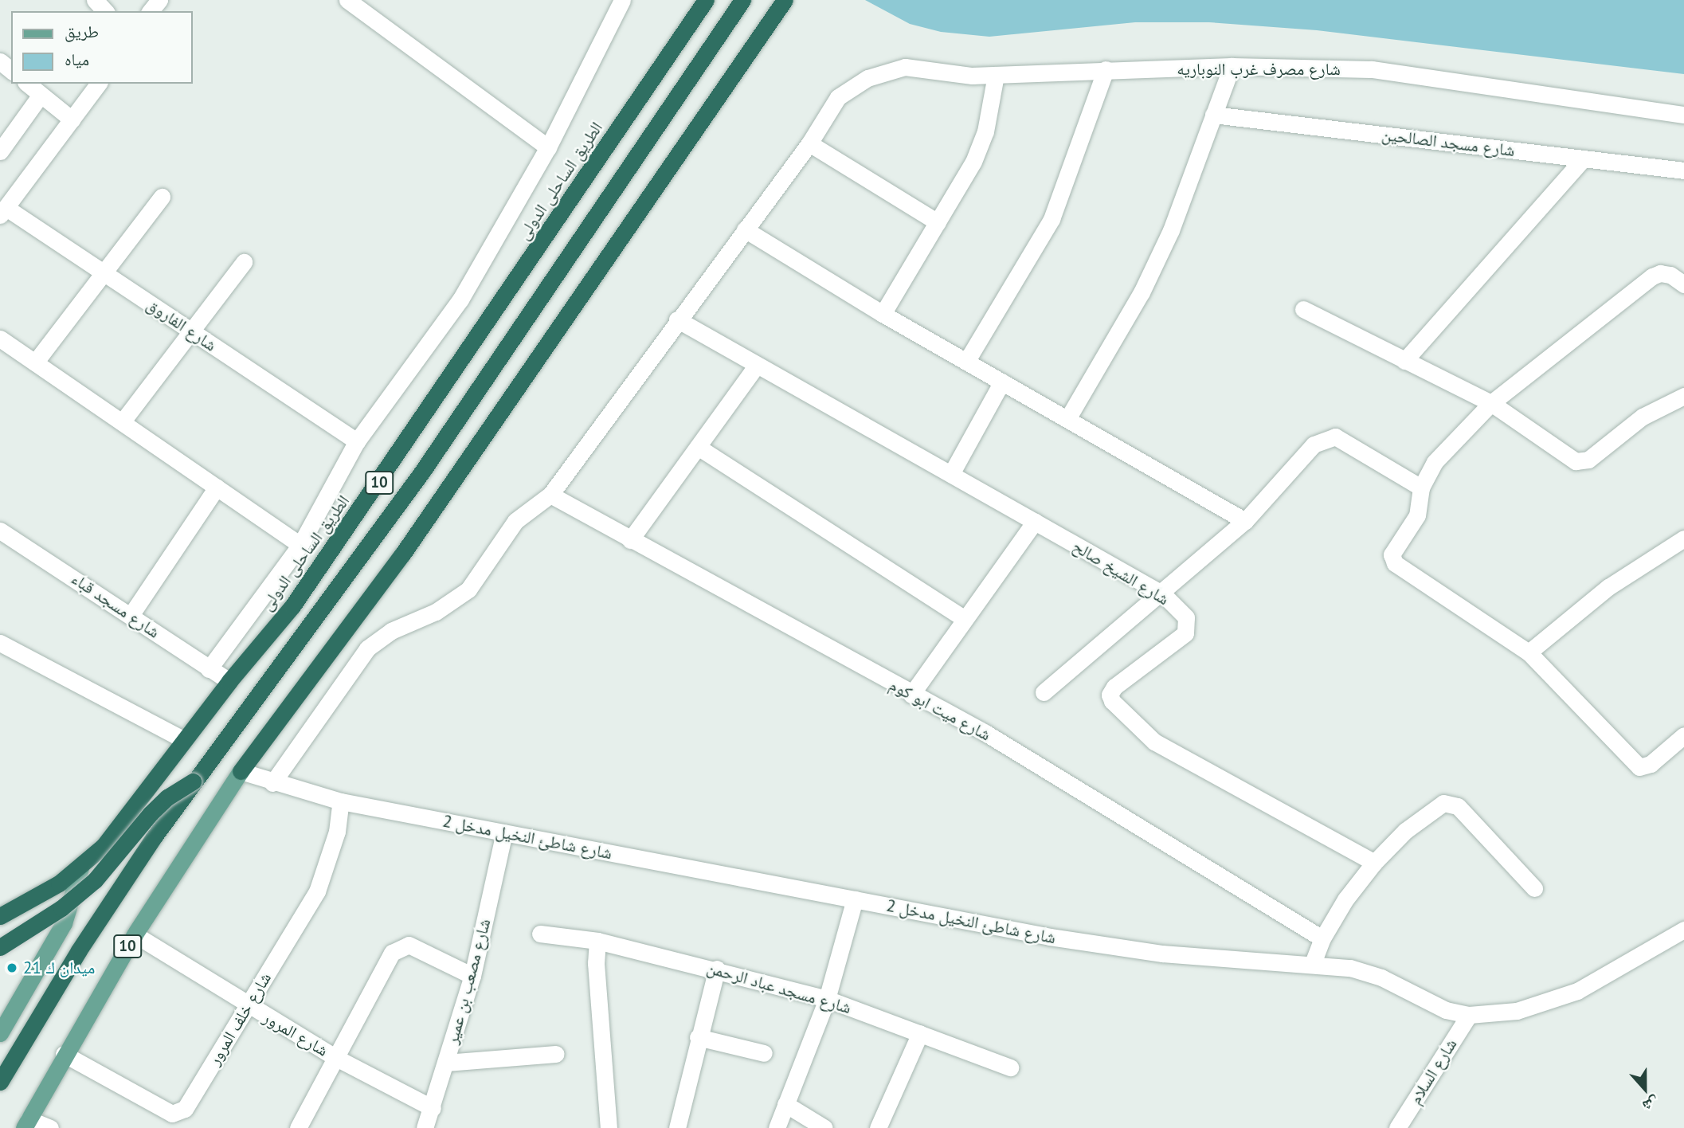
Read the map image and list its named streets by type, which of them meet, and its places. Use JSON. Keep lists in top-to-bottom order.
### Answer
{
  "streets": {
    "highway": ["الطريق الساحلى الدولى", "10"],
    "street": [
      "شارع مصرف غرب النوباريه",
      "شارع مسجد الصالحين",
      "شارع الفاروق",
      "شارع الشيخ صالح",
      "شارع مسجد قباء",
      "شارع ميت ابو كوم",
      "شارع شاطئ النخيل مدخل 2",
      "شارع مصعب بن عمير",
      "شارع مسجد عباد الرحمن",
      "شارع خلف المرور",
      "شارع المرور",
      "شارع السلام"
    ]
  },
  "crossings": [
    ["الطريق الساحلى الدولى", "10"],
    ["الطريق الساحلى الدولى", "شارع مسجد قباء"],
    ["10", "شارع شاطئ النخيل مدخل 2"],
    ["10", "شارع خلف المرور"],
    ["10", "شارع المرور"],
    ["شارع شاطئ النخيل مدخل 2", "شارع مصعب بن عمير"],
    ["شارع شاطئ النخيل مدخل 2", "شارع خلف المرور"],
    ["شارع شاطئ النخيل مدخل 2", "شارع السلام"],
    ["شارع مصعب بن عمير", "شارع المرور"],
    ["شارع خلف المرور", "شارع المرور"]
  ],
  "places": ["ميدان ك 21"],
  "legend": ["طريق", "مياه"],
  "north": "bottom"
}
